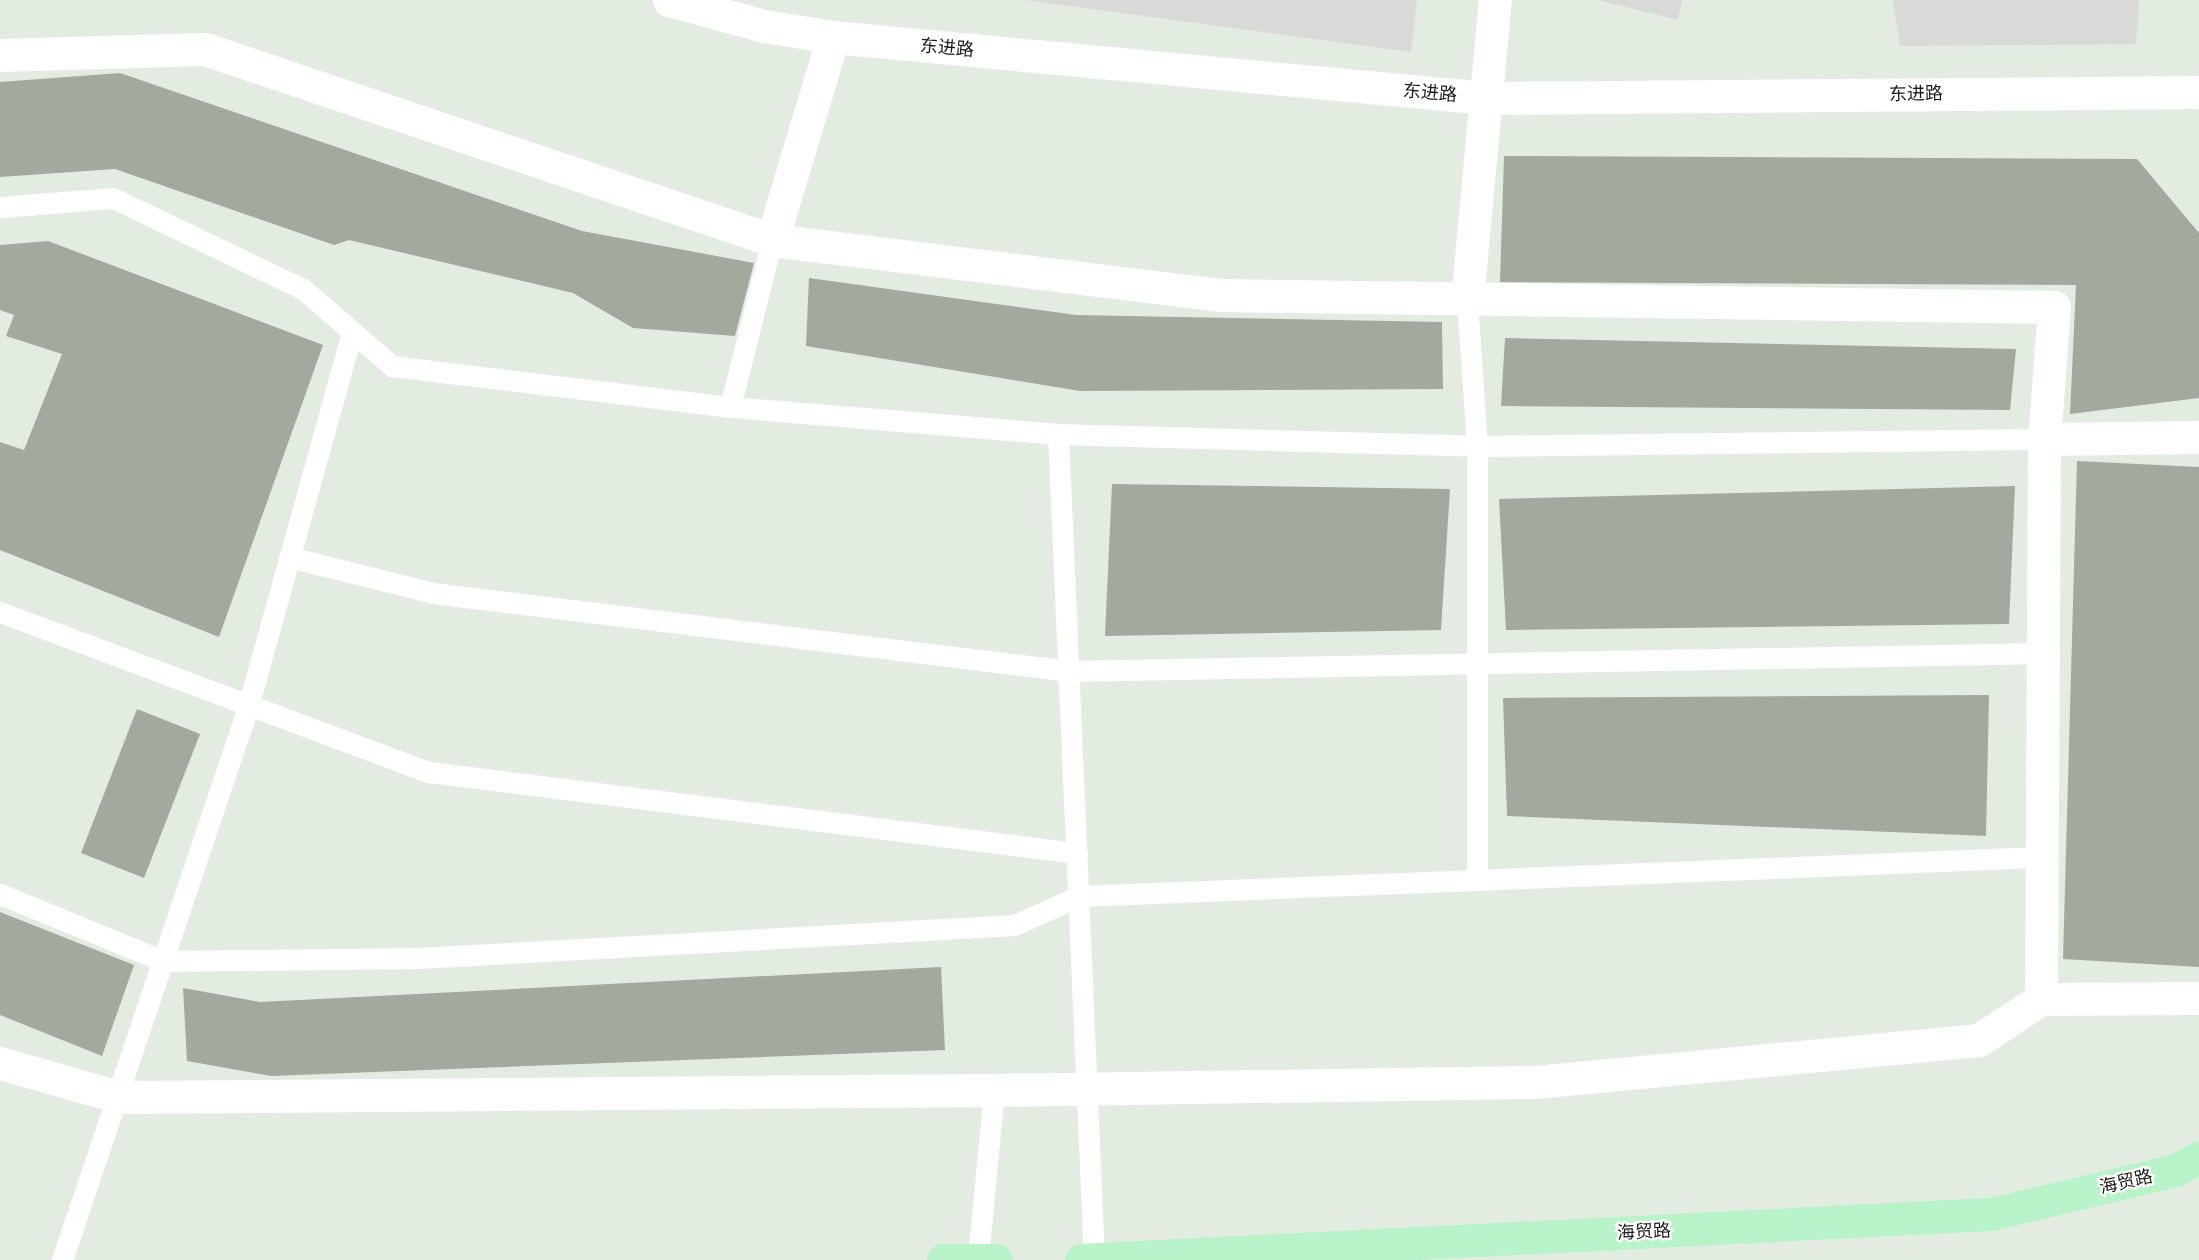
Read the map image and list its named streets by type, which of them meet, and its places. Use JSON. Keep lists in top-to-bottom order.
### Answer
{
  "streets": {
    "street": ["东进路", "海贸路"]
  }
}
